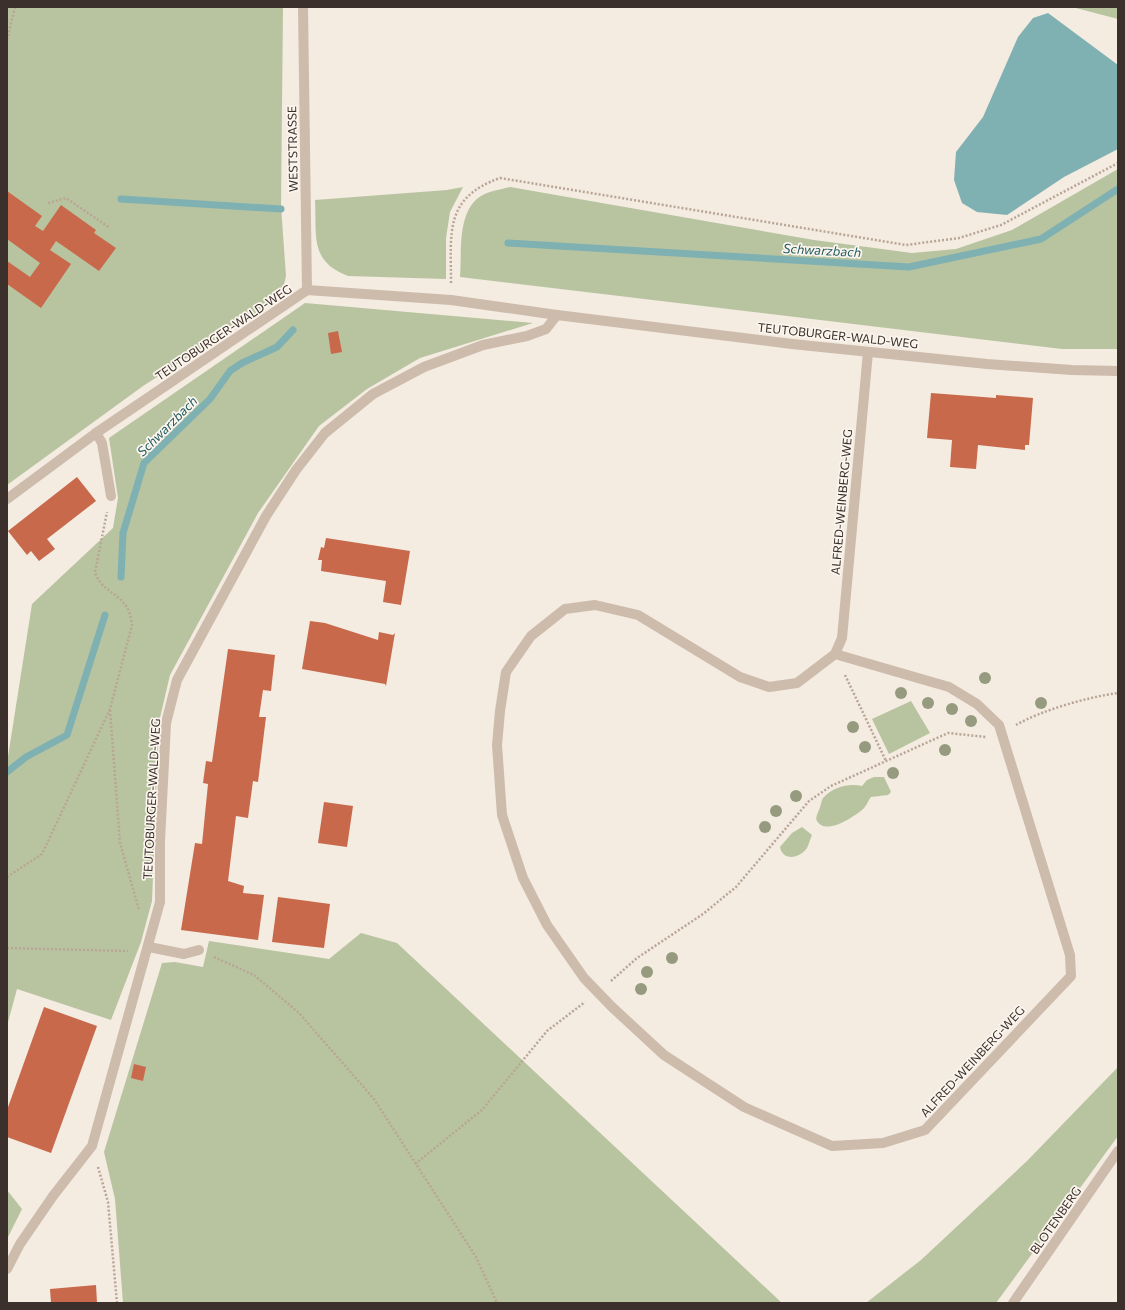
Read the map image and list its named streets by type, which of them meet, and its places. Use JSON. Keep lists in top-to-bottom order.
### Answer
{
  "streets": {
    "street": [
      "WESTSTRASSE",
      "TEUTOBURGER-WALD-WEG",
      "ALFRED-WEINBERG-WEG",
      "BLOTENBERG"
    ]
  },
  "crossings": [
    ["WESTSTRASSE", "TEUTOBURGER-WALD-WEG"],
    ["TEUTOBURGER-WALD-WEG", "ALFRED-WEINBERG-WEG"]
  ],
  "water": ["Schwarzbach"]
}
